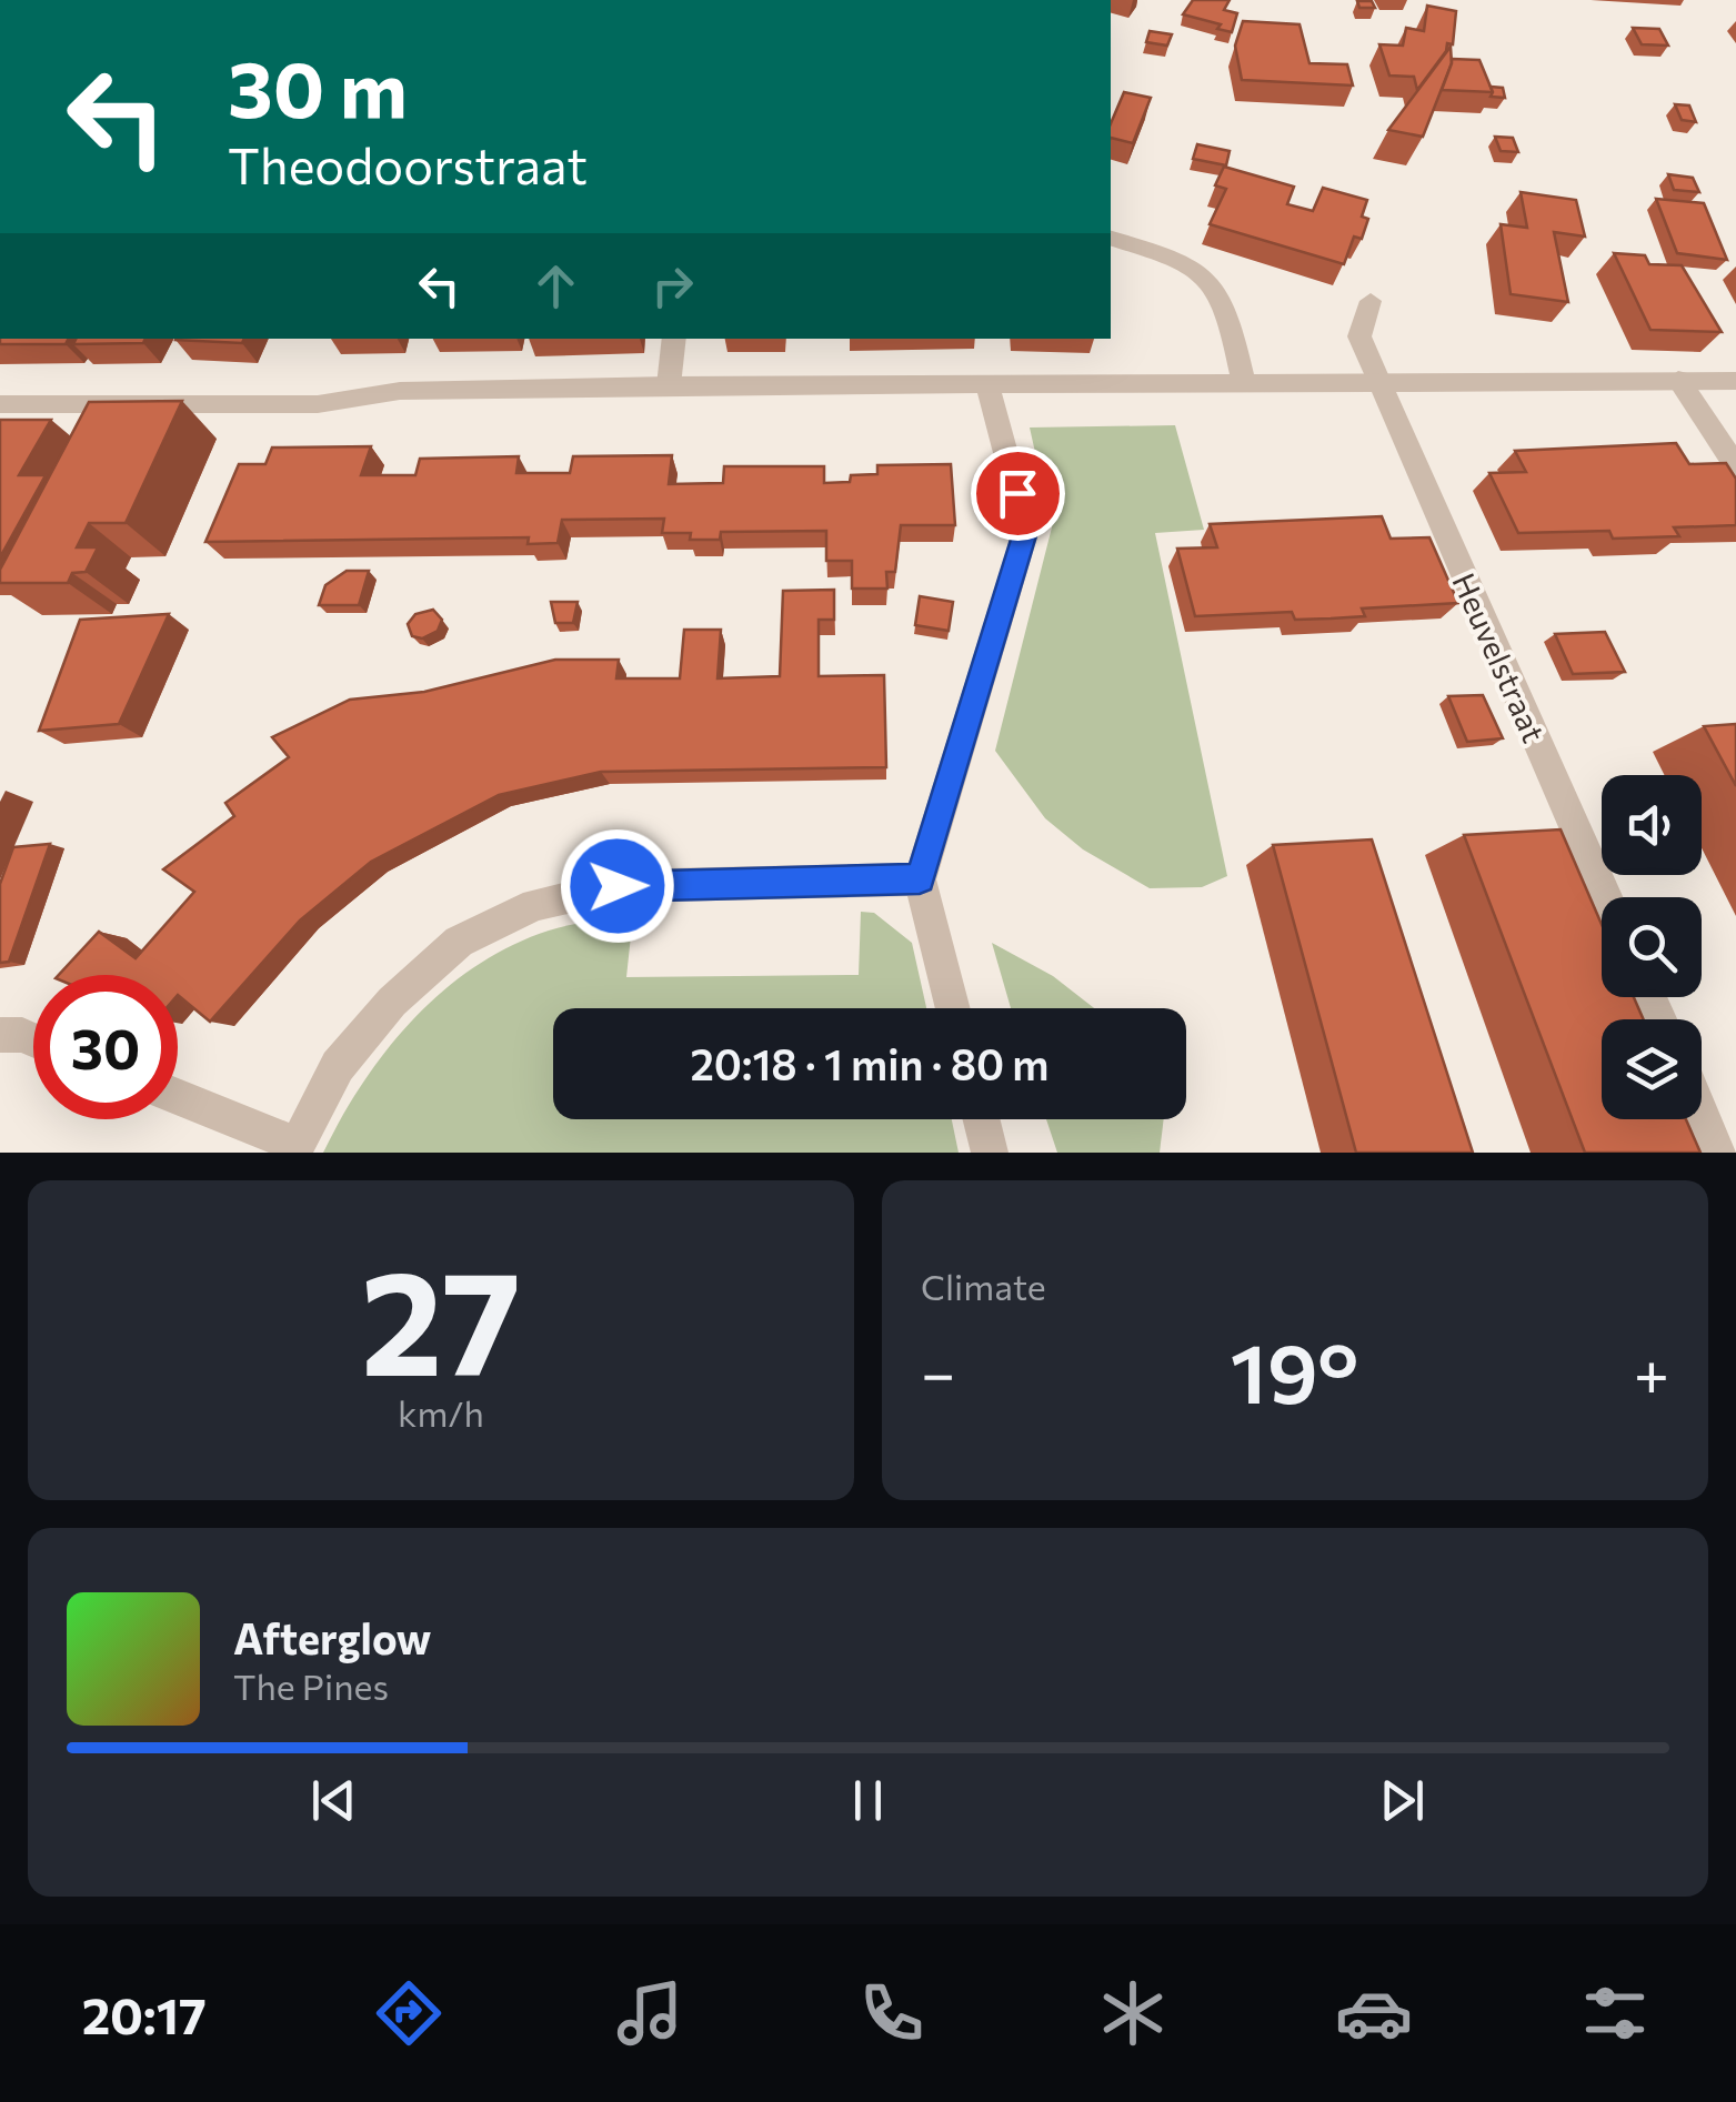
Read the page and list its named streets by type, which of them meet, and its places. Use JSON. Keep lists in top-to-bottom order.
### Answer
{
  "streets": {
    "street": ["Heuvelstraat"]
  },
  "page": {
    "turn": ["30 m", "Theodoorstraat"],
    "limit": "30",
    "trip": "20:18 · 1 min · 80 m",
    "tile": [
      ["27", "km/h"],
      "Climate"
    ],
    "heat": ["−", "19°", "+"],
    "song": ["Afterglow", "The Pines"],
    "tabs": "20:17"
  }
}
